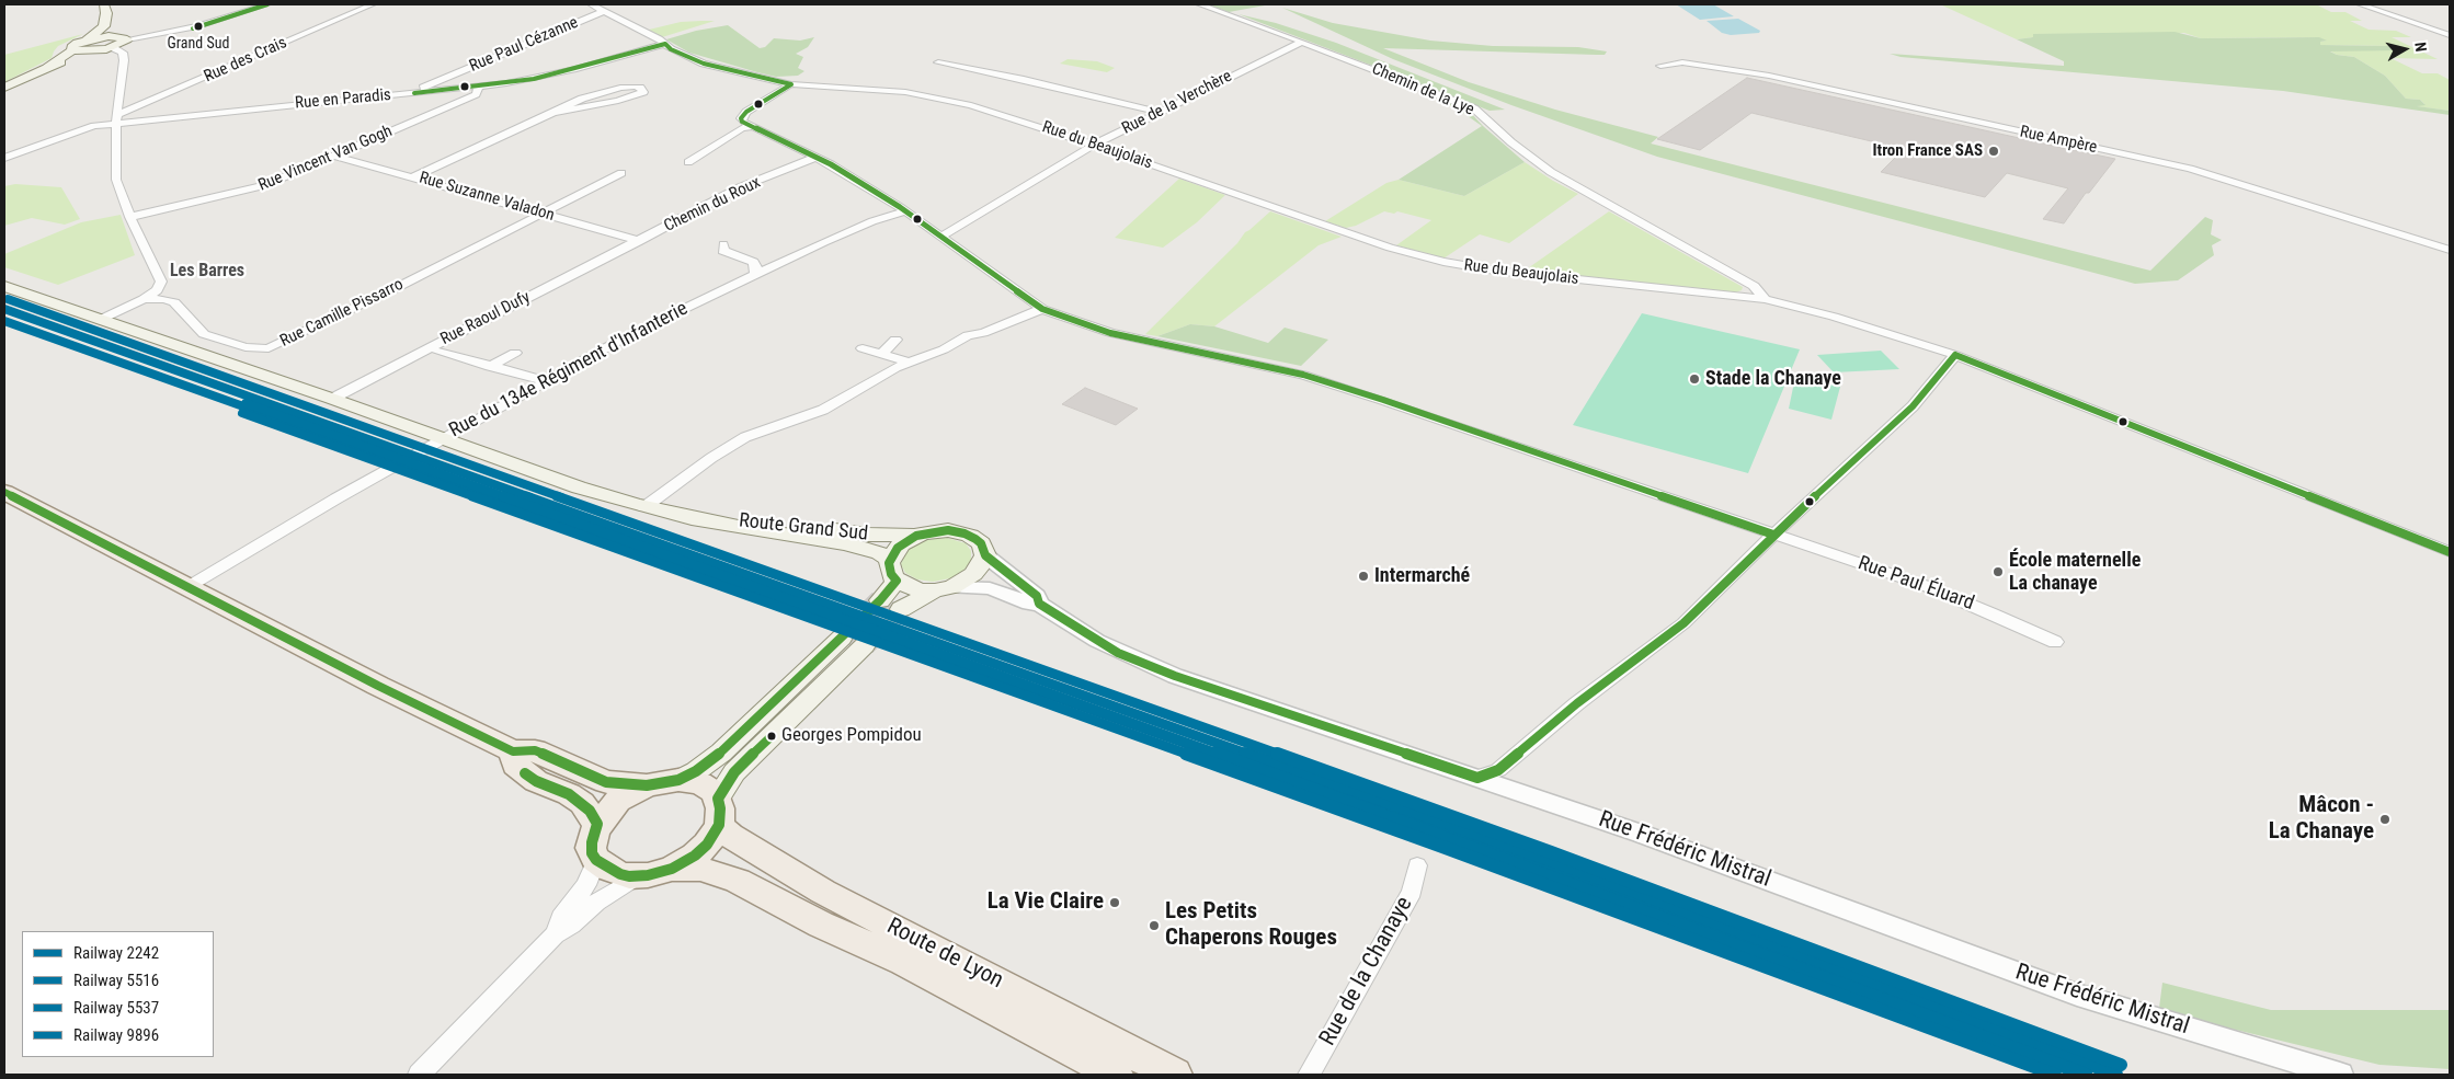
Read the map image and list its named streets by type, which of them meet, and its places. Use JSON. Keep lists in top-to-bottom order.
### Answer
{
  "streets": {
    "main road": ["Route Grand Sud", "Route de Lyon"],
    "street": [
      "Rue Paul Cézanne",
      "Rue des Crais",
      "Chemin de la Lye",
      "Rue en Paradis",
      "Rue de la Verchère",
      "Rue Ampère",
      "Rue du Beaujolais",
      "Rue Vincent Van Gogh",
      "Rue Suzanne Valadon",
      "Chemin du Roux",
      "Rue Camille Pissarro",
      "Rue Raoul Dufy",
      "Rue du 134e Régiment d'Infanterie",
      "Rue Paul Éluard",
      "Rue Frédéric Mistral",
      "Rue de la Chanaye"
    ]
  },
  "crossings": [
    ["Rue Paul Cézanne", "Rue en Paradis"],
    ["Rue Paul Cézanne", "Rue du Beaujolais"],
    ["Rue des Crais", "Rue en Paradis"],
    ["Chemin de la Lye", "Rue de la Verchère"],
    ["Chemin de la Lye", "Rue du Beaujolais"],
    ["Rue en Paradis", "Rue du Beaujolais"],
    ["Rue en Paradis", "Rue Vincent Van Gogh"],
    ["Rue de la Verchère", "Rue du Beaujolais"],
    ["Rue de la Verchère", "Rue Paul Éluard"],
    ["Rue Vincent Van Gogh", "Rue Suzanne Valadon"],
    ["Rue Suzanne Valadon", "Chemin du Roux"],
    ["Rue Suzanne Valadon", "Rue Camille Pissarro"],
    ["Rue Suzanne Valadon", "Rue Raoul Dufy"],
    ["Chemin du Roux", "Rue Raoul Dufy"],
    ["Chemin du Roux", "Rue Paul Éluard"],
    ["Rue Raoul Dufy", "Route Grand Sud"],
    ["Rue du 134e Régiment d'Infanterie", "Route Grand Sud"],
    ["Rue du 134e Régiment d'Infanterie", "Rue Paul Éluard"],
    ["Route Grand Sud", "Rue Frédéric Mistral"]
  ],
  "districts": ["Les Barres"],
  "places": [
    "Grand Sud",
    "Itron France SAS",
    "Stade la Chanaye",
    "École maternelle La chanaye",
    "Intermarché",
    "Georges Pompidou",
    "Mâcon - La Chanaye",
    "La Vie Claire",
    "Les Petits Chaperons Rouges"
  ],
  "lines": [
    "rail line 9896",
    "rail line 2242",
    "rail line 5516",
    "rail line 5537"
  ],
  "legend": [
    "Railway 2242",
    "Railway 5516",
    "Railway 5537",
    "Railway 9896"
  ],
  "north": "right"
}
